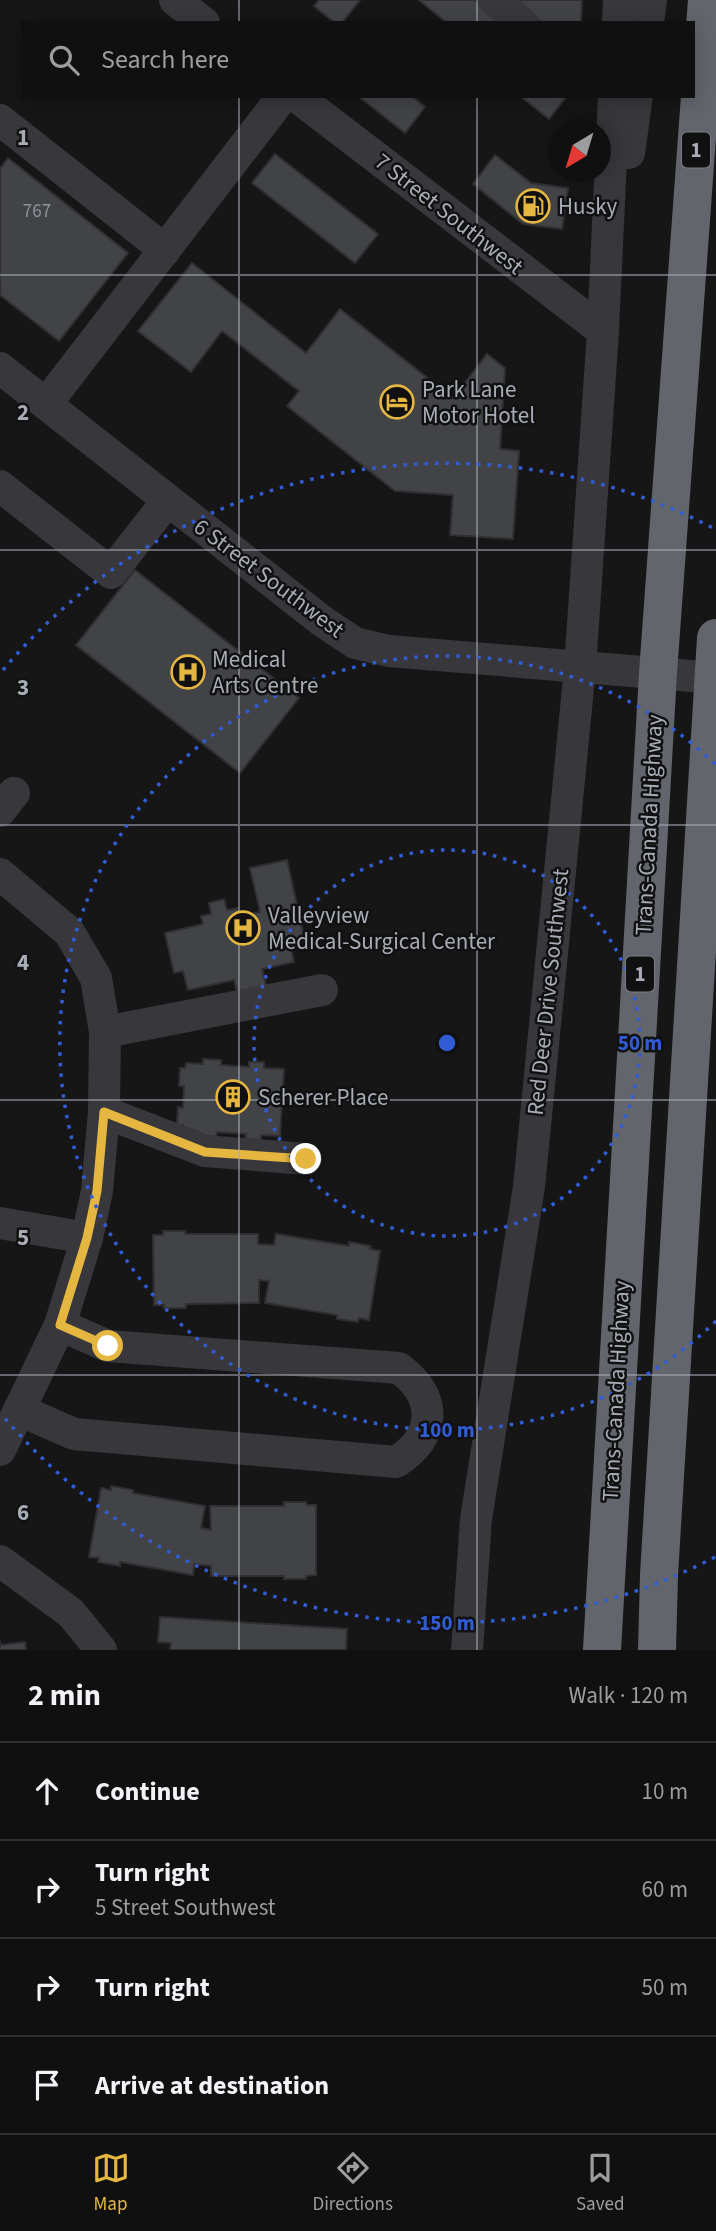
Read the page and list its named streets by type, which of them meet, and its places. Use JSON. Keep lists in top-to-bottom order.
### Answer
{
  "streets": {
    "highway": ["1", "Trans-Canada Highway"],
    "street": ["7 Street Southwest", "6 Street Southwest", "Red Deer Drive Southwest"]
  },
  "crossings": [
    ["7 Street Southwest", "Red Deer Drive Southwest"],
    ["6 Street Southwest", "Trans-Canada Highway"],
    ["6 Street Southwest", "Red Deer Drive Southwest"]
  ],
  "places": {
    "fuel station": ["Husky"],
    "hotel": ["Park Lane Motor Hotel"],
    "hospital": ["Medical Arts Centre", "Valleyview Medical-Surgical Center"],
    "building": ["Scherer Place"]
  },
  "house_numbers": ["767"],
  "north": "bottom left",
  "page": {
    "search": "Search here",
    "heading": ["2 min", "Walk · 120 m"],
    "list": [
      ["Continue", "10 m"],
      ["Turn right", "5 Street Southwest", "60 m"],
      ["Turn right", "50 m"],
      "Arrive at destination"
    ],
    "nav": ["Map", "Directions", "Saved"]
  },
  "grid": {
    "rows": [
      "1",
      "2",
      "3",
      "4",
      "5",
      "6"
    ]
  },
  "rings": ["50 m", "100 m", "150 m"]
}
